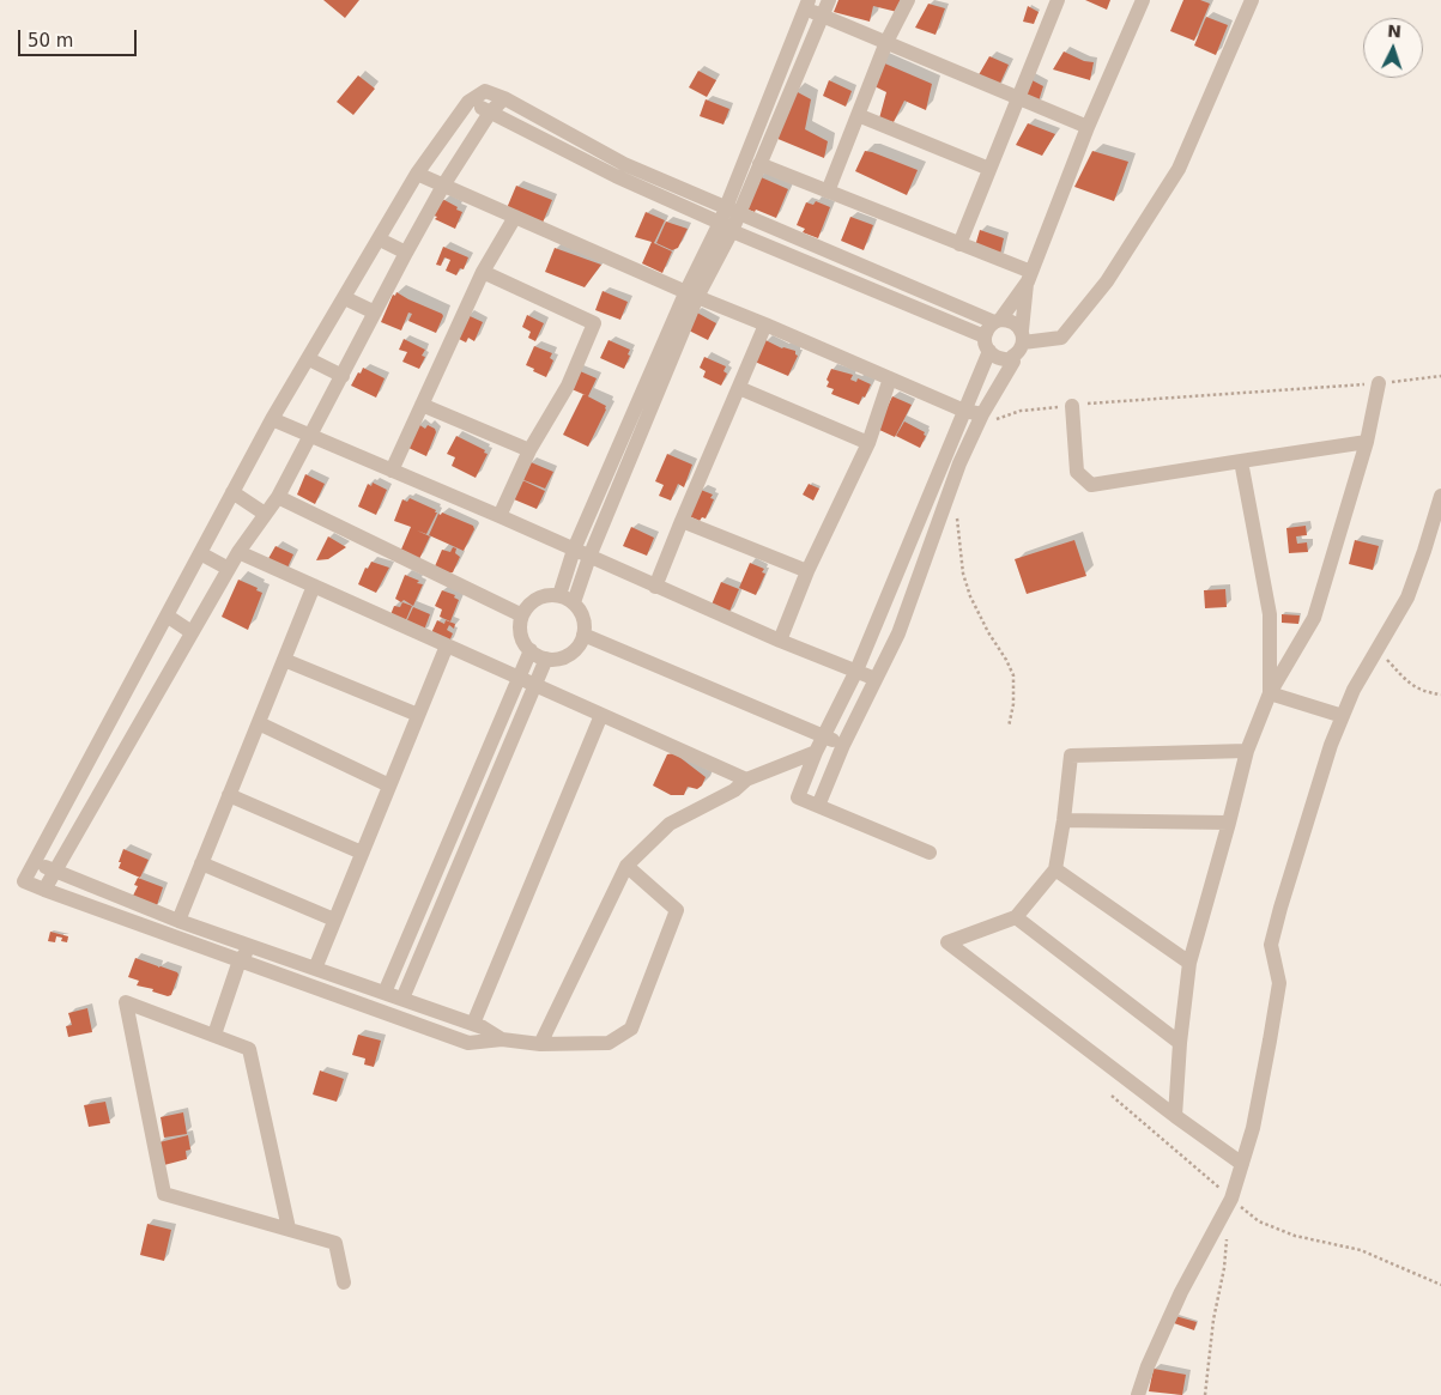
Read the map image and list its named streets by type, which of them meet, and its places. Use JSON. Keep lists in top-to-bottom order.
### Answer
{
  "scale_bar": "50 m",
  "north": "top"
}
